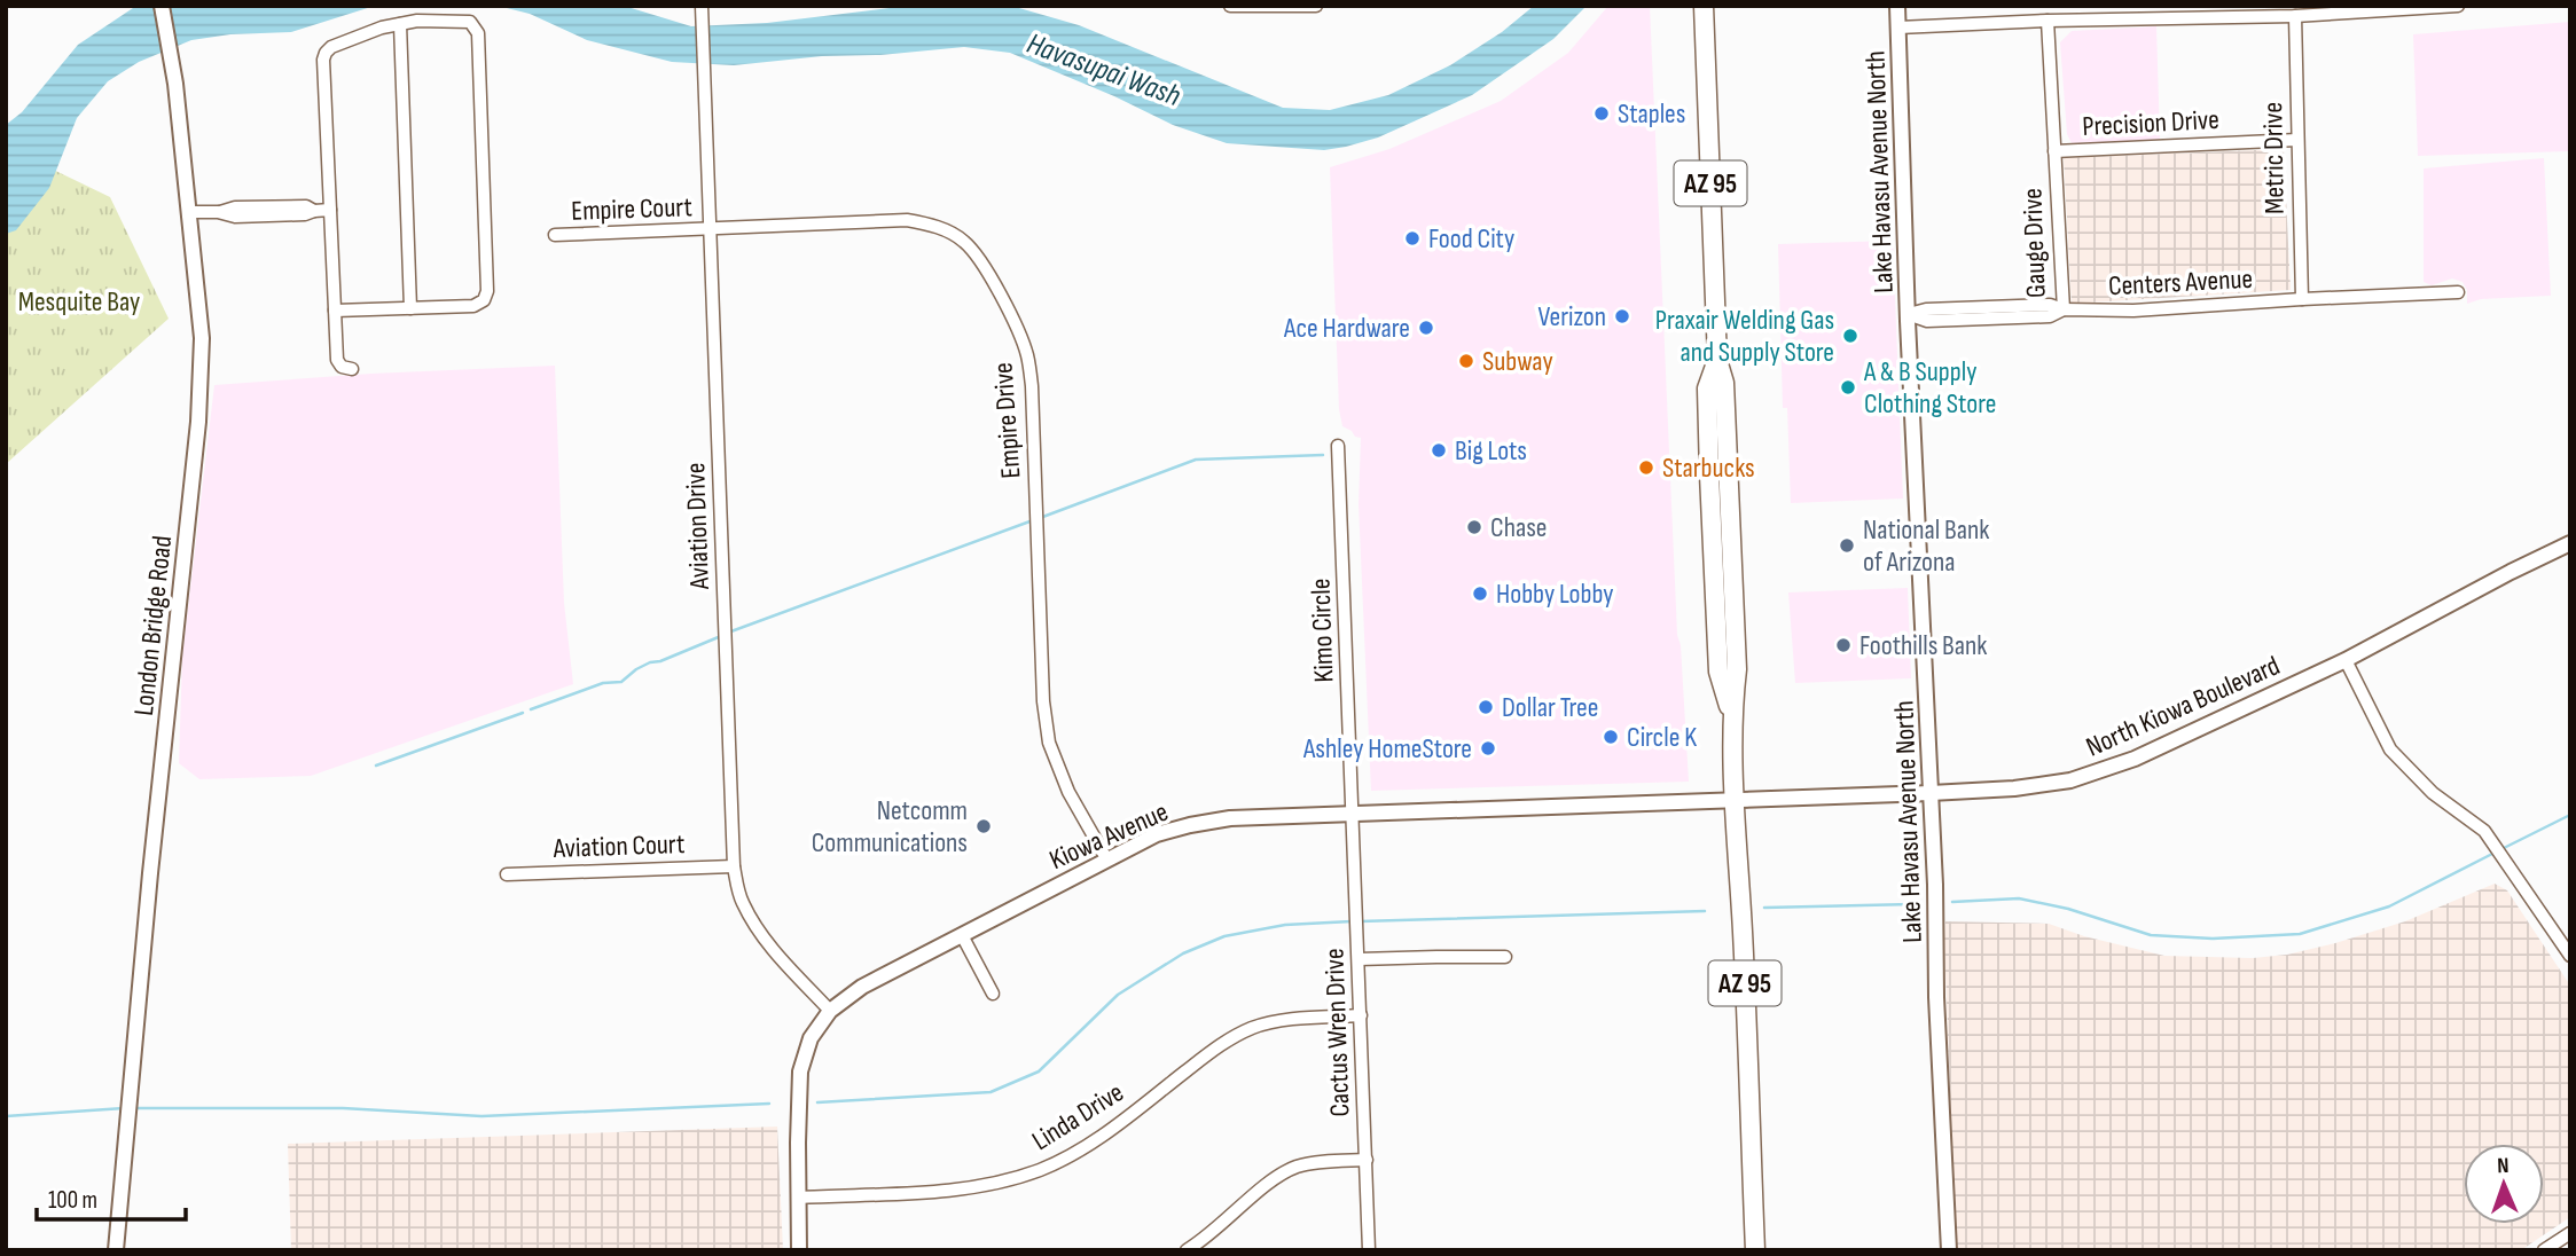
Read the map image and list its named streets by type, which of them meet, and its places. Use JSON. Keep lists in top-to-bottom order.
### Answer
{
  "streets": {
    "highway": ["AZ 95"],
    "street": [
      "Precision Drive",
      "Metric Drive",
      "Lake Havasu Avenue North",
      "Empire Court",
      "Gauge Drive",
      "Centers Avenue",
      "Empire Drive",
      "Aviation Drive",
      "London Bridge Road",
      "Kimo Circle",
      "North Kiowa Boulevard",
      "Kiowa Avenue",
      "Aviation Court",
      "Cactus Wren Drive",
      "Linda Drive"
    ]
  },
  "crossings": [
    ["Precision Drive", "Metric Drive"],
    ["Precision Drive", "Gauge Drive"],
    ["Metric Drive", "Centers Avenue"],
    ["Lake Havasu Avenue North", "Centers Avenue"],
    ["Lake Havasu Avenue North", "North Kiowa Boulevard"],
    ["AZ 95", "North Kiowa Boulevard"],
    ["AZ 95", "Kiowa Avenue"],
    ["Empire Court", "Empire Drive"],
    ["Empire Court", "Aviation Drive"],
    ["Gauge Drive", "Centers Avenue"],
    ["Empire Drive", "Aviation Drive"],
    ["Empire Drive", "Kiowa Avenue"],
    ["Aviation Drive", "Kiowa Avenue"],
    ["Aviation Drive", "Aviation Court"],
    ["Kimo Circle", "Kiowa Avenue"],
    ["Kimo Circle", "Cactus Wren Drive"],
    ["North Kiowa Boulevard", "Kiowa Avenue"],
    ["Kiowa Avenue", "Cactus Wren Drive"],
    ["Kiowa Avenue", "Linda Drive"],
    ["Cactus Wren Drive", "Linda Drive"]
  ],
  "water": ["Havasupai Wash"],
  "parks": ["Mesquite Bay"],
  "places": [
    "Staples",
    "Food City",
    "Verizon",
    "Ace Hardware",
    "Praxair Welding Gas and Supply Store",
    "Subway",
    "A & B Supply Clothing Store",
    "Big Lots",
    "Starbucks",
    "Chase",
    "National Bank of Arizona",
    "Hobby Lobby",
    "Foothills Bank",
    "Dollar Tree",
    "Circle K",
    "Ashley HomeStore",
    "Netcomm Communications"
  ],
  "scale_bar": "100 m",
  "north": "top"
}
